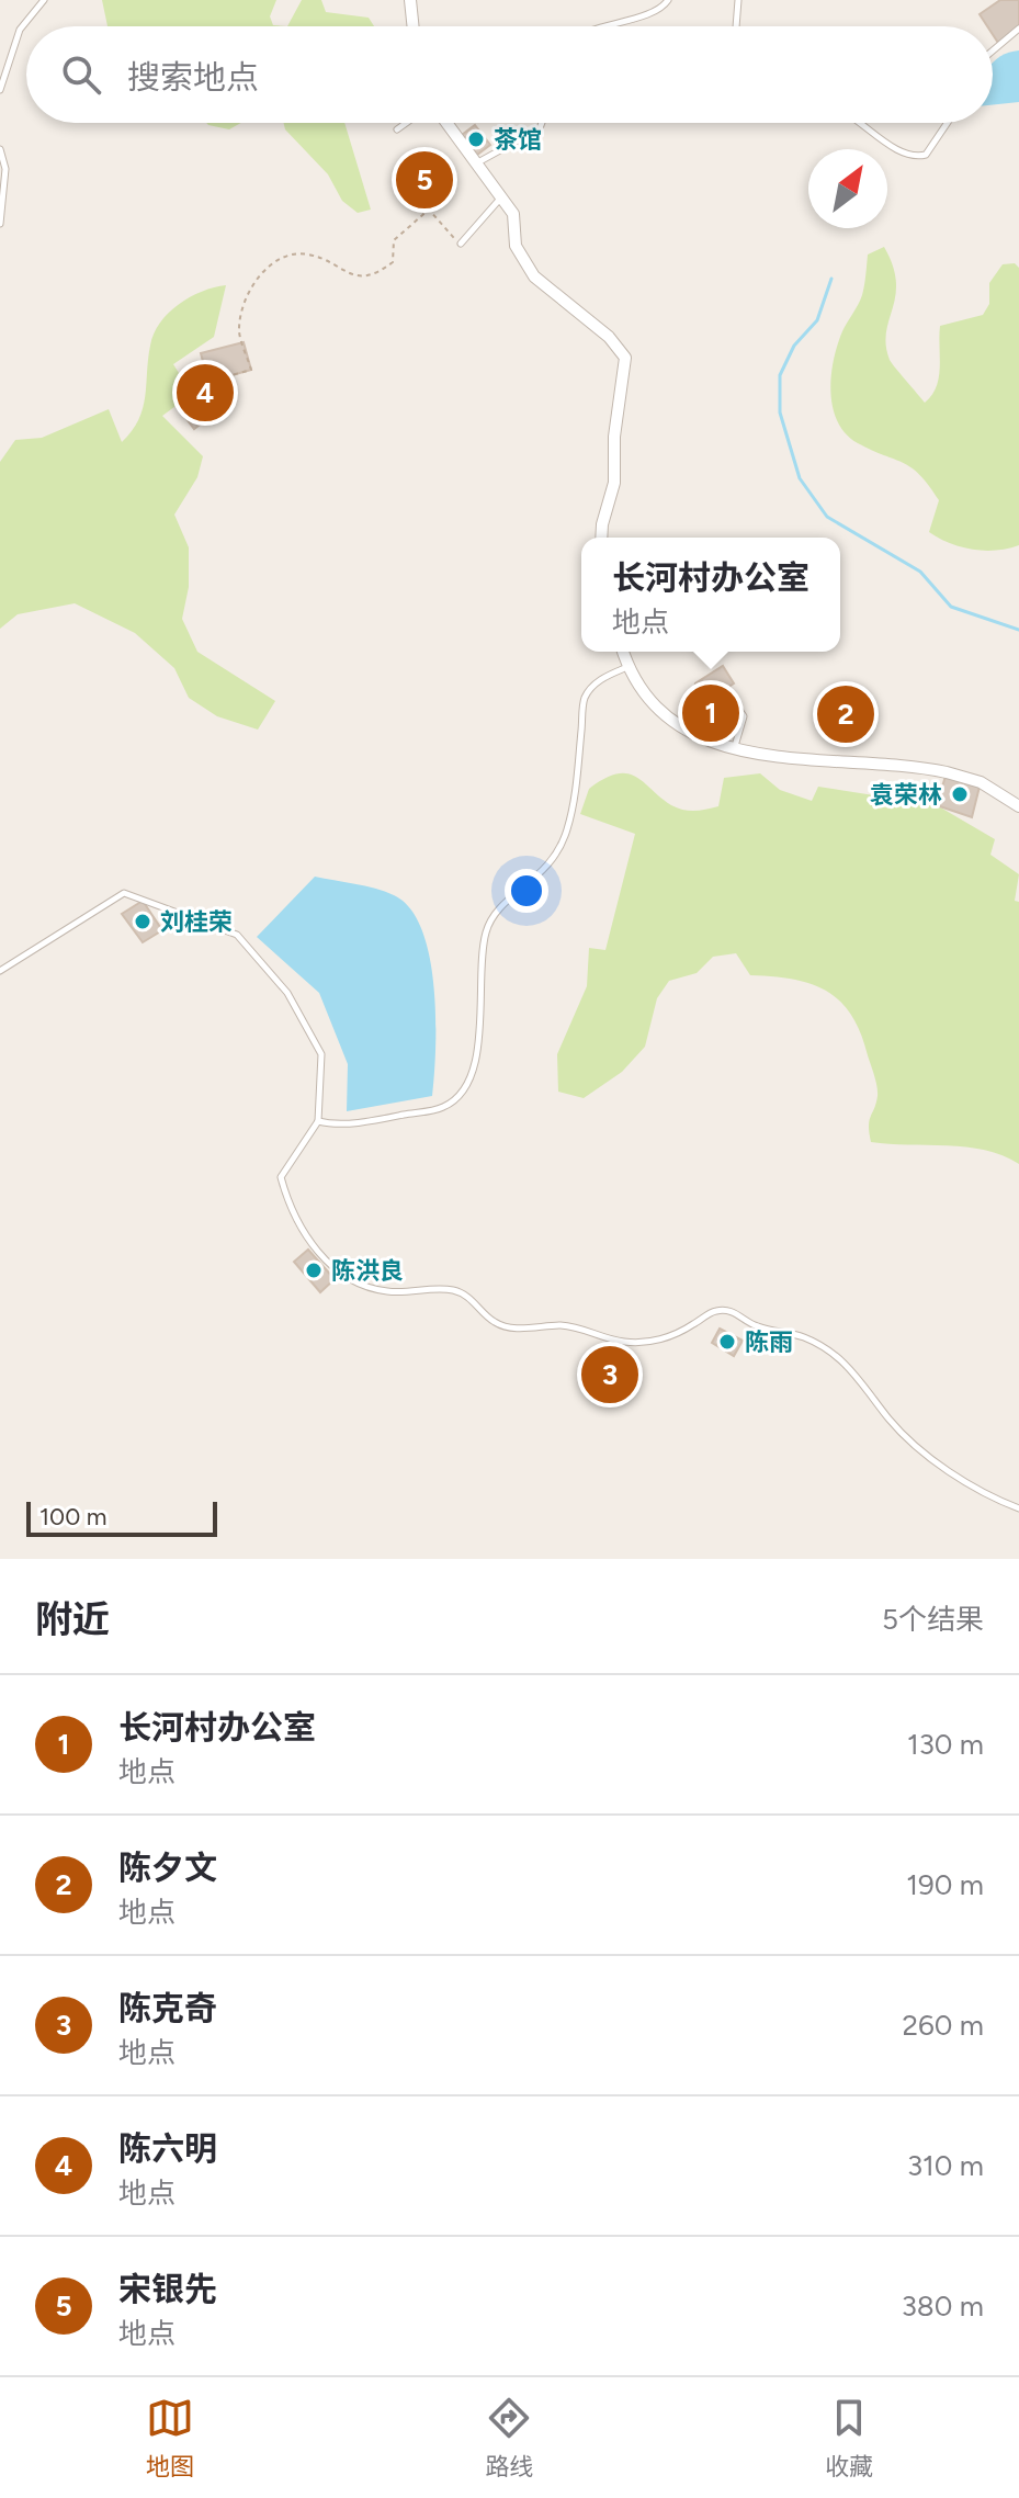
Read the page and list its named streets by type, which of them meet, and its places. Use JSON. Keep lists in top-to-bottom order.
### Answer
{
  "places": [
    "茶馆",
    "袁荣林",
    "刘桂荣",
    "陈洪良",
    "陈雨"
  ],
  "scale_bar": "100 m",
  "north": "top right",
  "page": {
    "search": "搜索地点",
    "pins": [
      "5",
      "4",
      "1",
      "2",
      "3"
    ],
    "popup": ["长河村办公室", "地点"],
    "scale": "100 m",
    "heading": ["附近", "5个结果"],
    "list": [
      {
        "mark": "1",
        "name": "长河村办公室",
        "note": "地点",
        "value": "130 m"
      },
      {
        "mark": "2",
        "name": "陈夕文",
        "note": "地点",
        "value": "190 m"
      },
      {
        "mark": "3",
        "name": "陈克奇",
        "note": "地点",
        "value": "260 m"
      },
      {
        "mark": "4",
        "name": "陈六明",
        "note": "地点",
        "value": "310 m"
      },
      {
        "mark": "5",
        "name": "宋银先",
        "note": "地点",
        "value": "380 m"
      }
    ],
    "nav": ["地图", "路线", "收藏"]
  }
}
